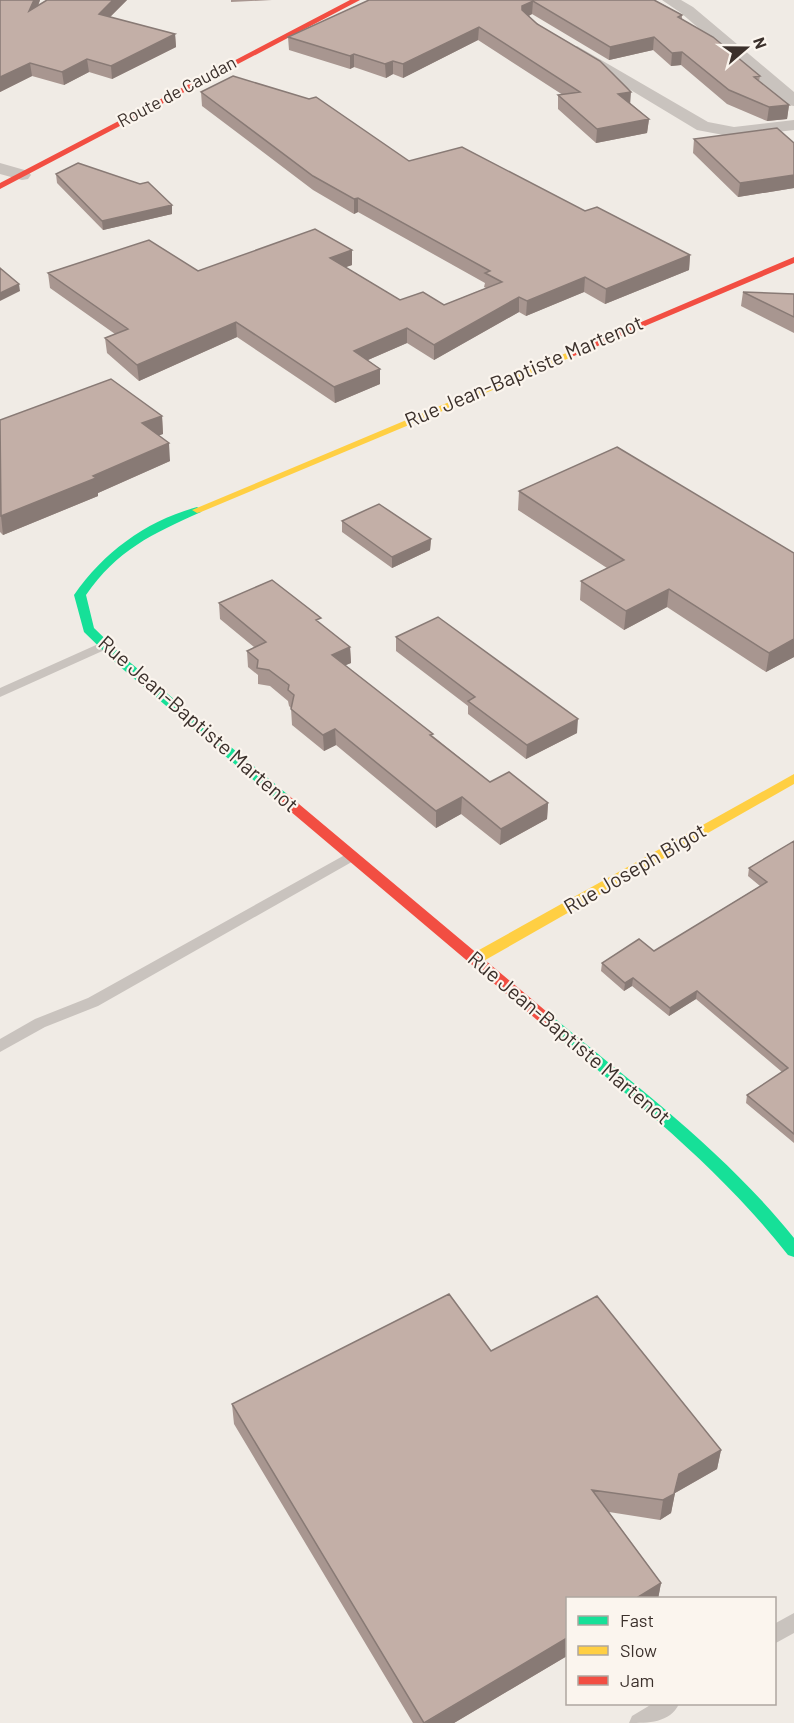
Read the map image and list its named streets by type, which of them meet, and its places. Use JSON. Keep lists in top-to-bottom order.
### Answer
{
  "streets": {
    "street": ["Route de Caudan", "Rue Jean-Baptiste Martenot", "Rue Joseph Bigot"]
  },
  "crossings": [
    ["Rue Jean-Baptiste Martenot", "Rue Joseph Bigot"]
  ],
  "legend": ["Fast", "Slow", "Jam"],
  "north": "right"
}
